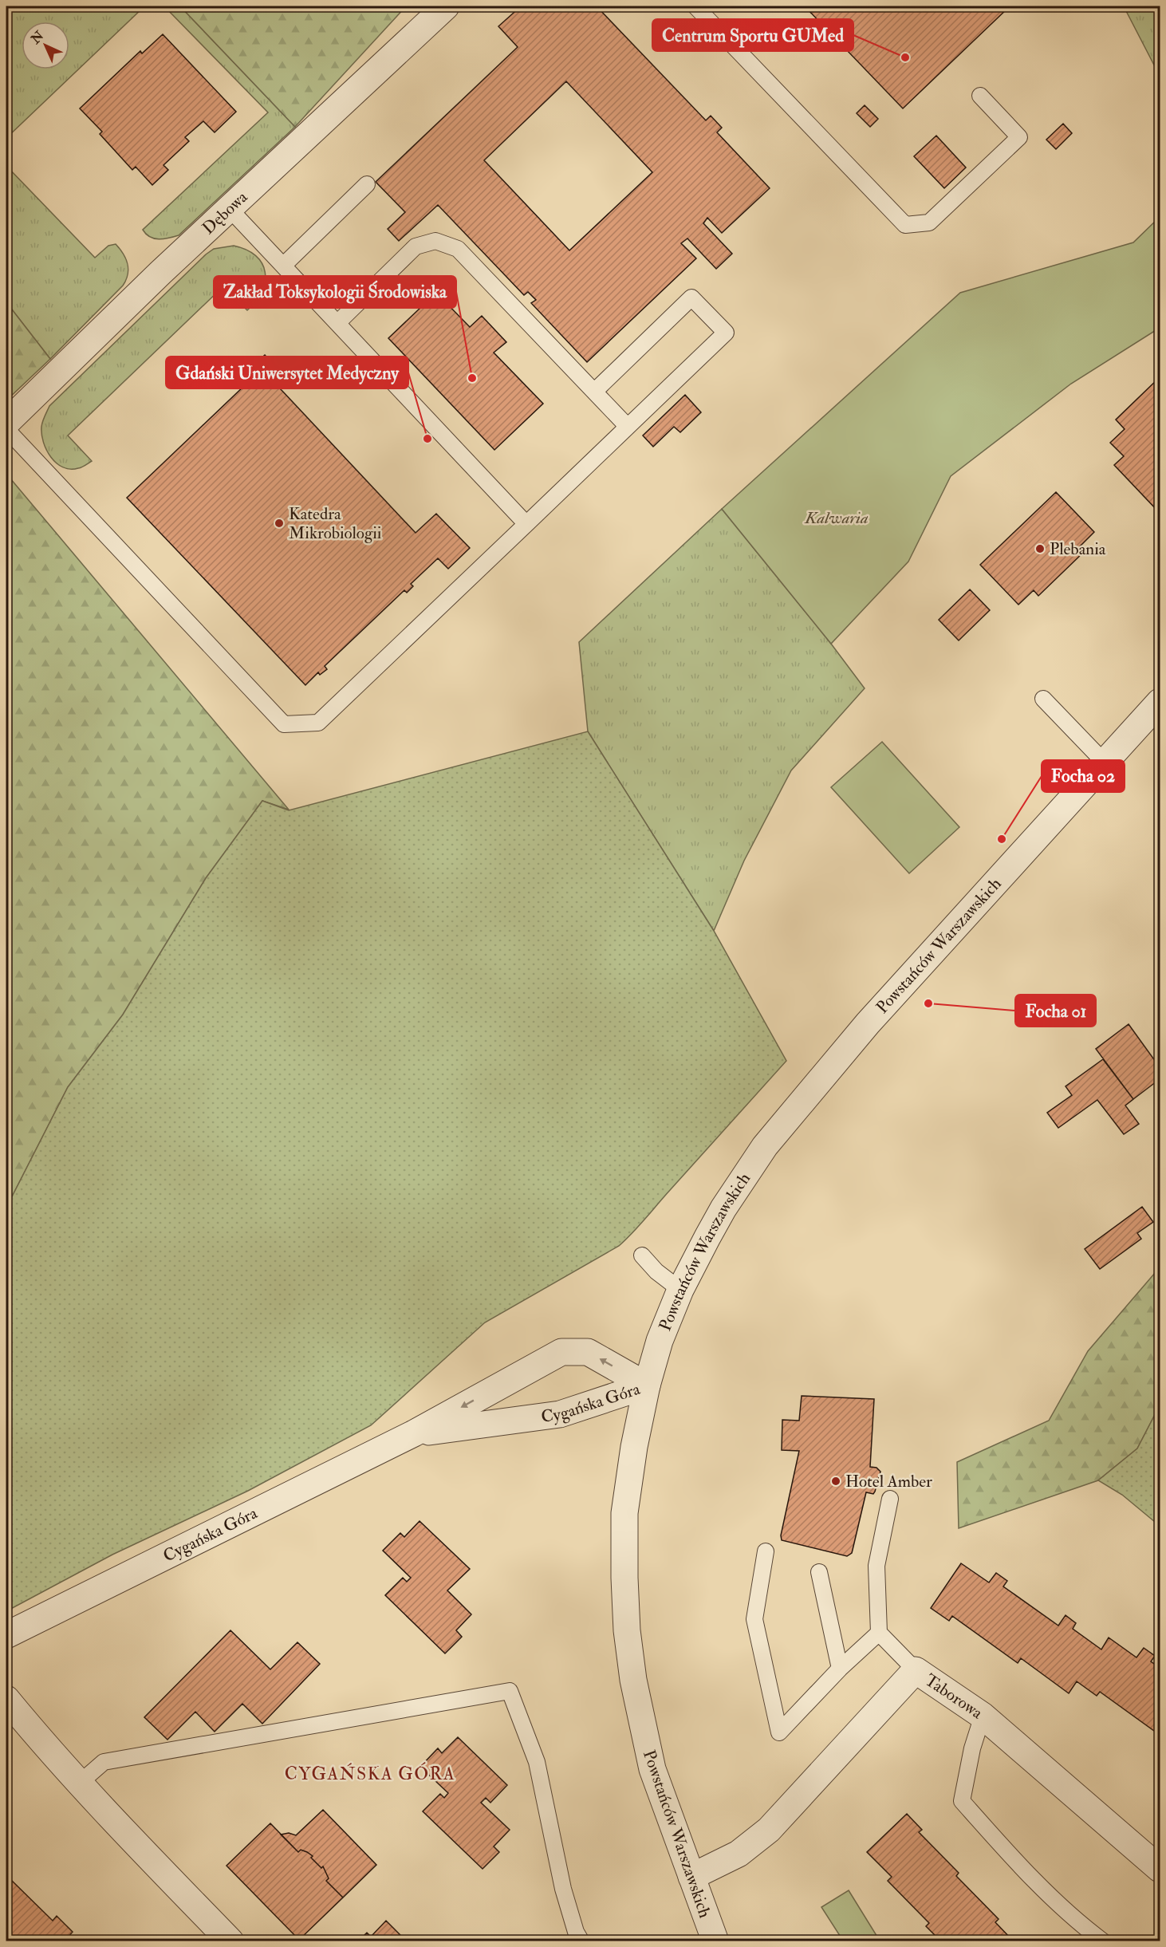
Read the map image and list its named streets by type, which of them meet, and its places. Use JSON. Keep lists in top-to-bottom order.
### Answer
{
  "streets": {
    "street": [
      "Dębowa",
      "Powstańców Warszawskich",
      "Cygańska Góra",
      "Taborowa"
    ]
  },
  "crossings": [
    ["Powstańców Warszawskich", "Cygańska Góra"],
    ["Powstańców Warszawskich", "Taborowa"]
  ],
  "districts": ["CYGAŃSKA GÓRA"],
  "parks": ["Kalwaria"],
  "places": [
    "Centrum Sportu GUMed",
    "Zakład Toksykologii Środowiska",
    "Gdański Uniwersytet Medyczny",
    "Katedra Mikrobiologii",
    "Plebania",
    "Focha 02",
    "Focha 01",
    "Hotel Amber"
  ],
  "north": "top left"
}
